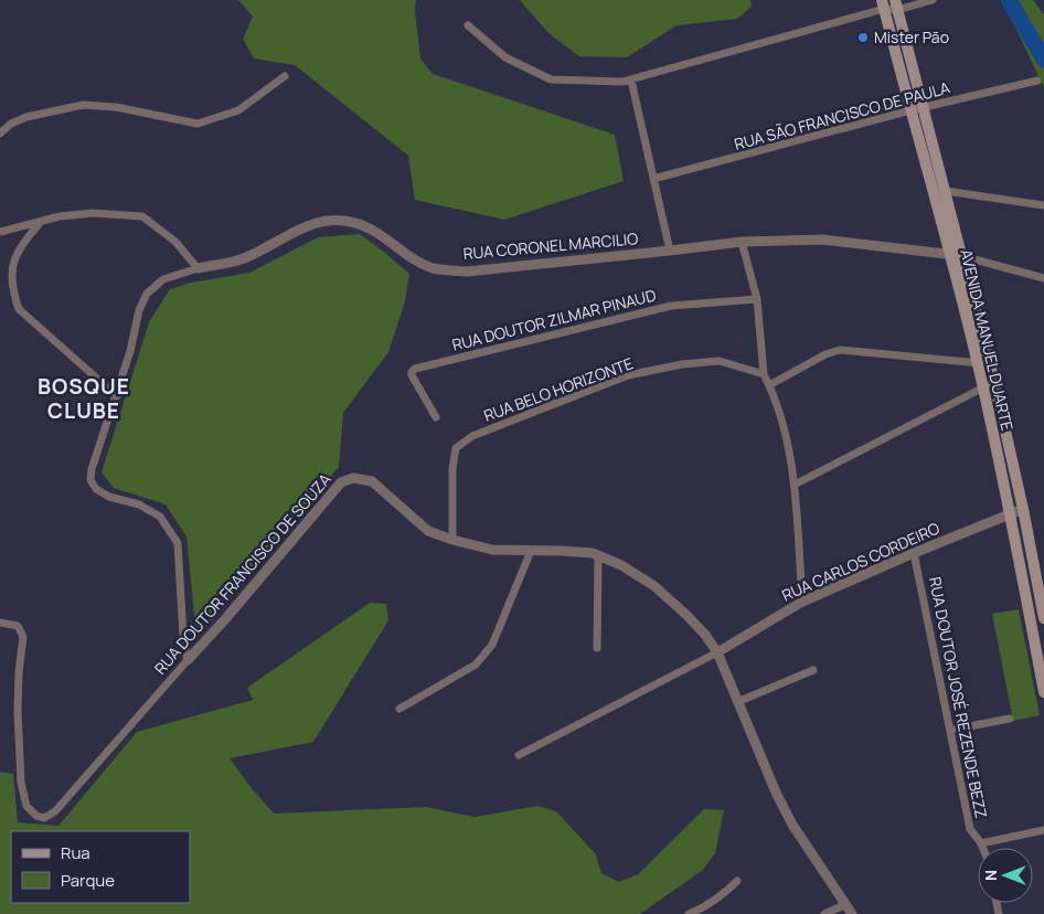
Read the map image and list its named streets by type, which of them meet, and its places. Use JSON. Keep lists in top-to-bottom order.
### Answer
{
  "streets": {
    "main road": ["AVENIDA MANUEL DUARTE"],
    "street": [
      "RUA SÃO FRANCISCO DE PAULA",
      "RUA CORONEL MARCILIO",
      "RUA DOUTOR ZILMAR PINAUD",
      "RUA BELO HORIZONTE",
      "RUA CARLOS CORDEIRO",
      "RUA DOUTOR FRANCISCO DE SOUZA",
      "RUA DOUTOR JOSÉ REZENDE BEZZ"
    ]
  },
  "crossings": [
    ["RUA SÃO FRANCISCO DE PAULA", "AVENIDA MANUEL DUARTE"],
    ["RUA CORONEL MARCILIO", "AVENIDA MANUEL DUARTE"],
    ["RUA CORONEL MARCILIO", "RUA DOUTOR FRANCISCO DE SOUZA"],
    ["AVENIDA MANUEL DUARTE", "RUA CARLOS CORDEIRO"],
    ["RUA BELO HORIZONTE", "RUA DOUTOR FRANCISCO DE SOUZA"],
    ["RUA CARLOS CORDEIRO", "RUA DOUTOR FRANCISCO DE SOUZA"],
    ["RUA CARLOS CORDEIRO", "RUA DOUTOR JOSÉ REZENDE BEZZ"]
  ],
  "districts": ["BOSQUE CLUBE"],
  "places": ["Mister Pão"],
  "legend": ["Rua", "Parque"],
  "north": "left"
}
